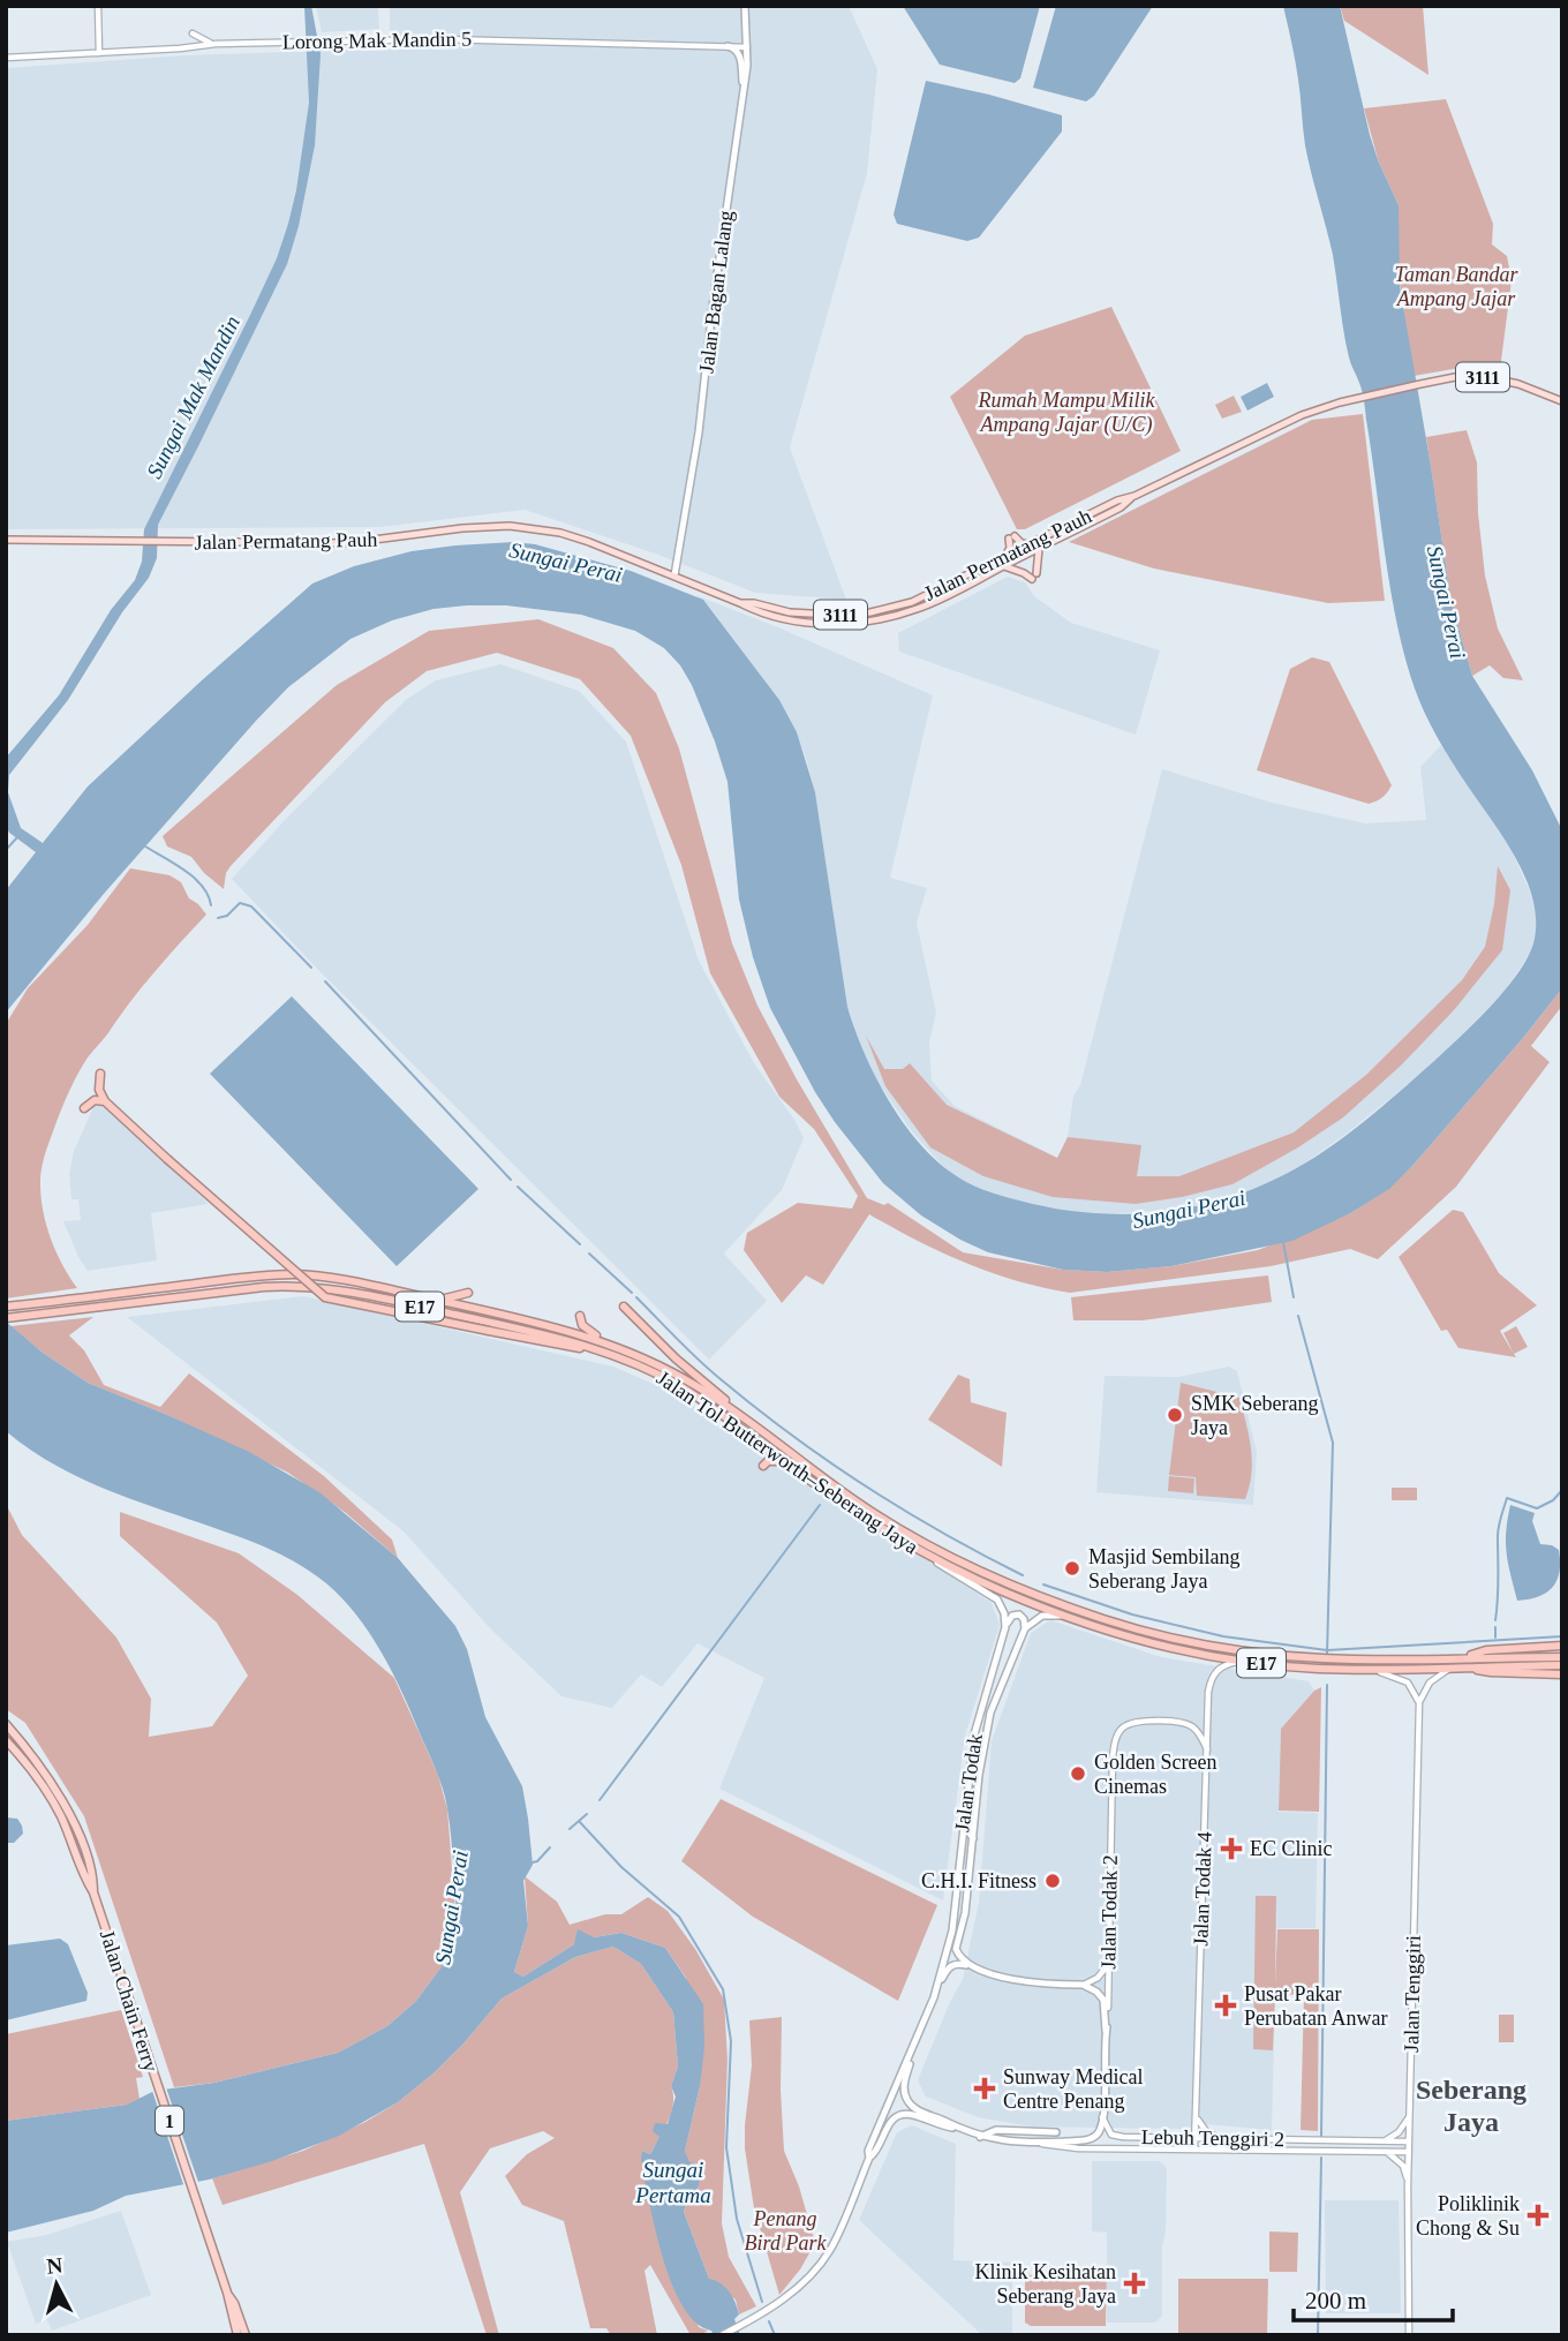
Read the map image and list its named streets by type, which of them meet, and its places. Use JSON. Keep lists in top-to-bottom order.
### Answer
{
  "streets": {
    "highway": [
      "E17",
      "Jalan Tol Butterworth–Seberang Jaya",
      "Jalan Chain Ferry",
      "1"
    ],
    "main road": [
      "Jalan Bagan Lalang",
      "3111",
      "Jalan Permatang Pauh",
      "Jalan Todak",
      "Jalan Todak 2",
      "Lebuh Tenggiri 2"
    ],
    "street": ["Lorong Mak Mandin 5", "Jalan Todak 4", "Jalan Tenggiri"]
  },
  "crossings": [
    ["Lorong Mak Mandin 5", "Jalan Bagan Lalang"],
    ["Jalan Bagan Lalang", "Jalan Permatang Pauh"],
    ["Jalan Tol Butterworth–Seberang Jaya", "Jalan Todak 4"],
    ["Jalan Todak", "Jalan Todak 2"],
    ["Jalan Todak", "Lebuh Tenggiri 2"],
    ["Jalan Todak 4", "Jalan Todak 2"],
    ["Jalan Todak 4", "Lebuh Tenggiri 2"],
    ["Jalan Todak 2", "Lebuh Tenggiri 2"],
    ["Jalan Tenggiri", "Lebuh Tenggiri 2"]
  ],
  "districts": ["Seberang Jaya"],
  "water": ["Sungai Mak Mandin", "Sungai Perai", "Sungai Pertama"],
  "parks": ["Taman Bandar Ampang Jajar", "Rumah Mampu Milik Ampang Jajar (U/C)", "Penang Bird Park"],
  "places": {
    "other": [
      "SMK Seberang Jaya",
      "Masjid Sembilang Seberang Jaya",
      "Golden Screen Cinemas",
      "C.H.I. Fitness"
    ],
    "health": [
      "EC Clinic",
      "Pusat Pakar Perubatan Anwar",
      "Sunway Medical Centre Penang",
      "Poliklinik Chong & Su",
      "Klinik Kesihatan Seberang Jaya"
    ]
  },
  "scale_bar": "200 m",
  "north": "top"
}
